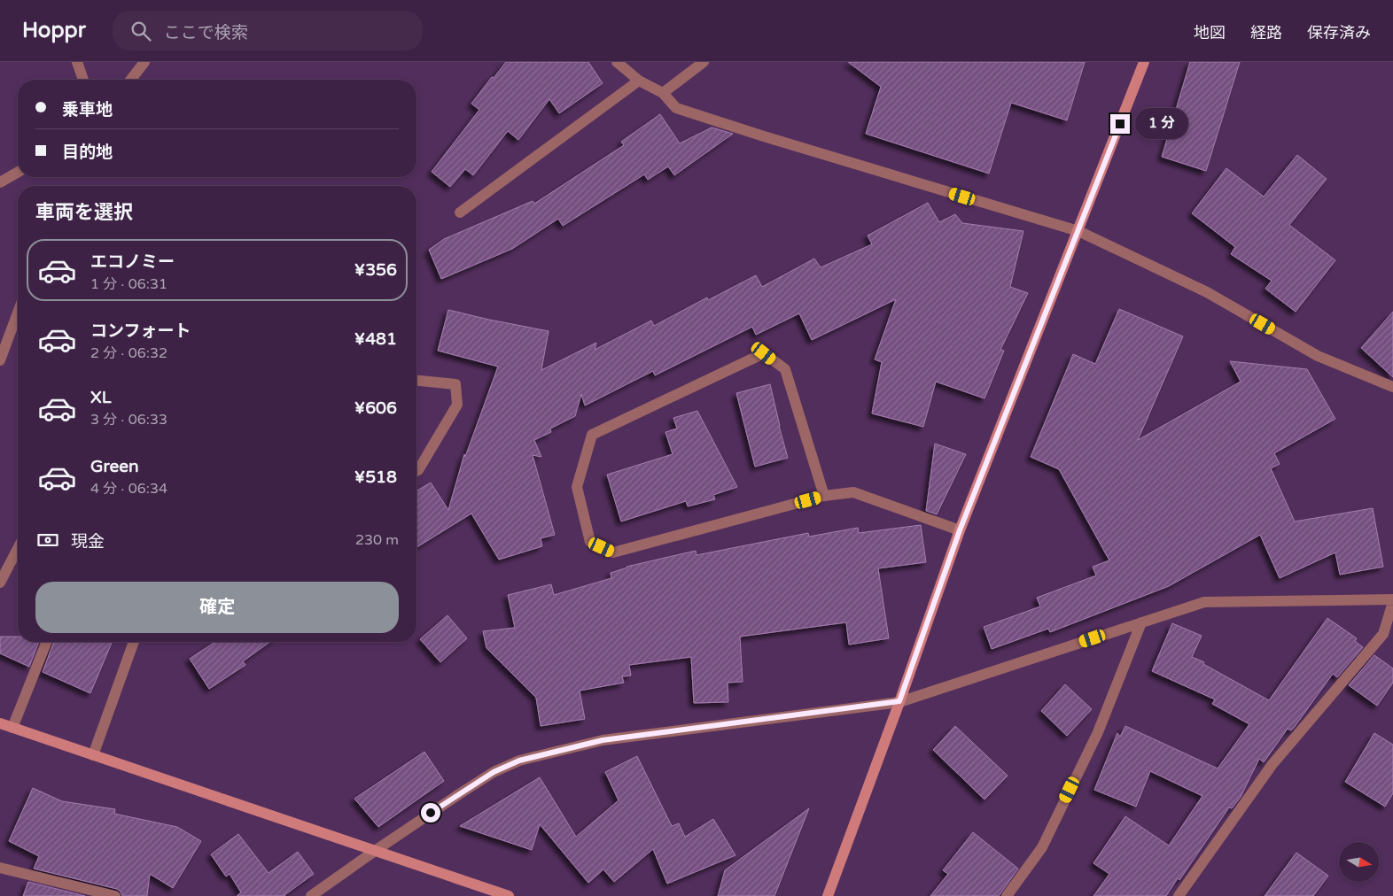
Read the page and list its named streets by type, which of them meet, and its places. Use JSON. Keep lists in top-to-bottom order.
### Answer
{
  "north": "right",
  "page": {
    "header": "Hoppr",
    "search": "ここで検索",
    "nav": ["地図", "経路", "保存済み"],
    "banner": ["乗車地", "目的地"],
    "bubble": "1 分",
    "heading": "車両を選択",
    "list": [
      {
        "name": "エコノミー",
        "note": "1 分 · 06:31",
        "value": "¥356"
      },
      {
        "name": "コンフォート",
        "note": "2 分 · 06:32",
        "value": "¥481"
      },
      {
        "name": "XL",
        "note": "3 分 · 06:33",
        "value": "¥606"
      },
      {
        "name": "Green",
        "note": "4 分 · 06:34",
        "value": "¥518"
      }
    ],
    "pay": ["現金", "230 m"],
    "buttons": "確定"
  }
}
